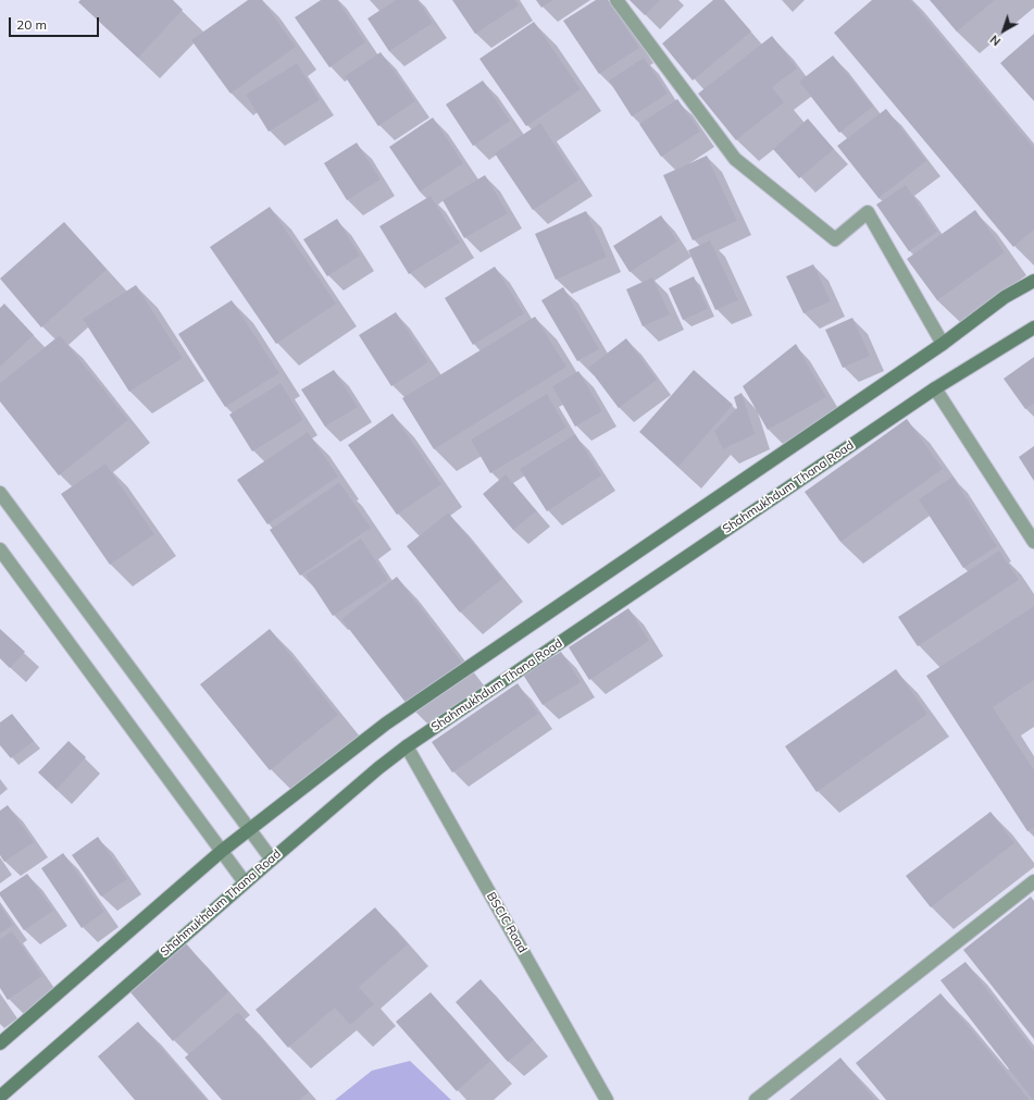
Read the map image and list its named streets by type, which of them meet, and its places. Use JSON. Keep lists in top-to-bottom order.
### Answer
{
  "streets": {
    "main road": ["Shahmukhdum Thana Road"],
    "street": ["BSCIC Road"]
  },
  "crossings": [
    ["Shahmukhdum Thana Road", "BSCIC Road"]
  ],
  "scale_bar": "20 m",
  "north": "bottom left"
}
